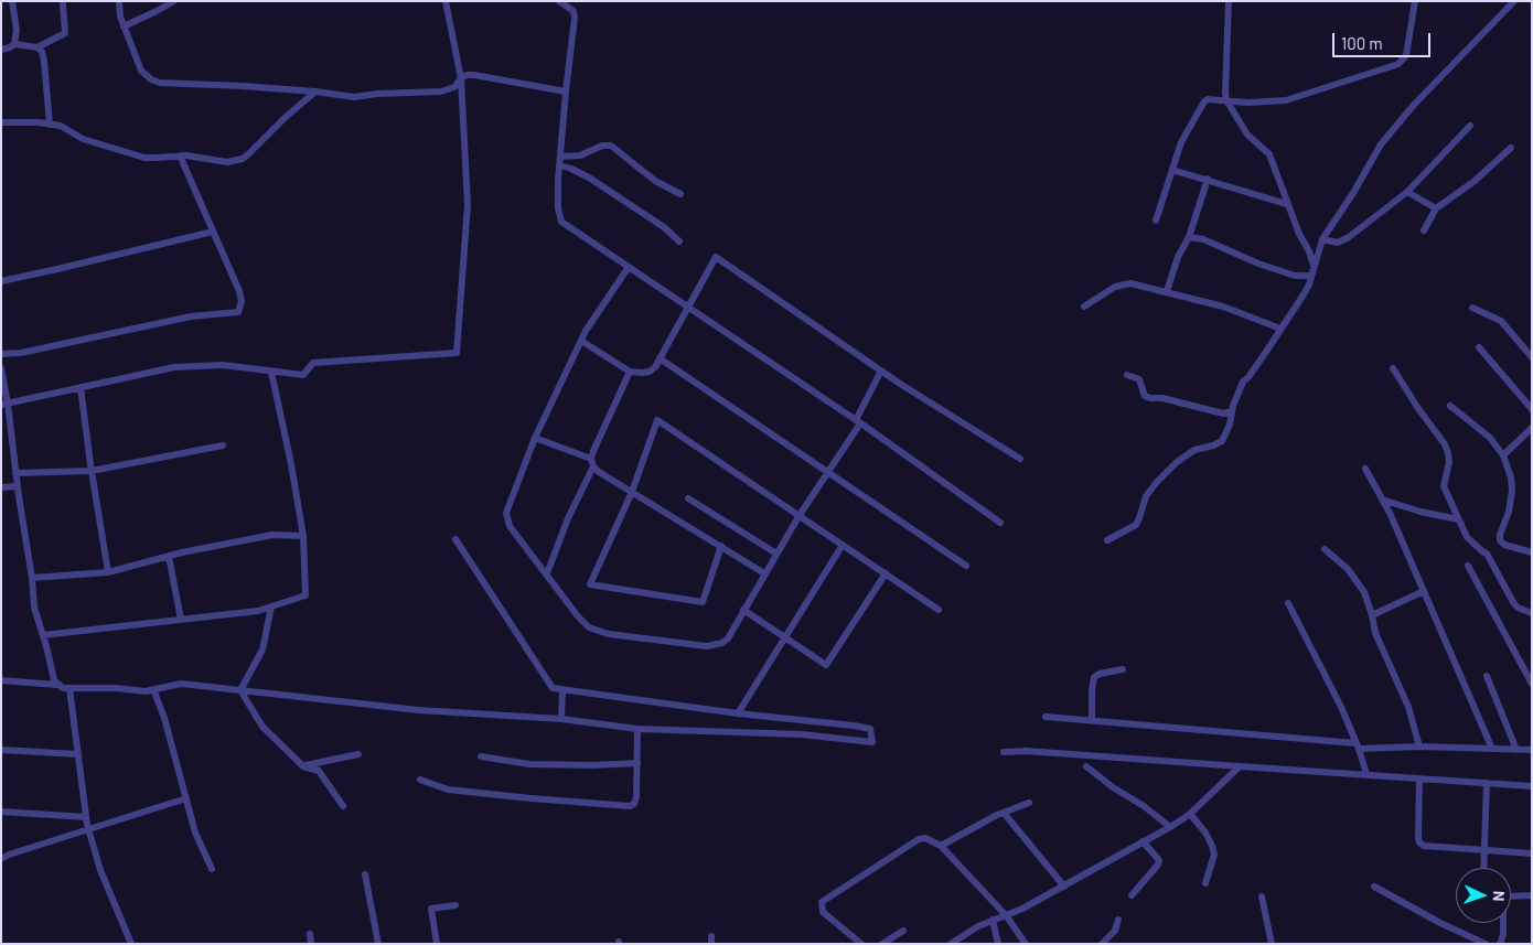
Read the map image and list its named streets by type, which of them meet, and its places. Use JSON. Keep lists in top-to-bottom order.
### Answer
{
  "scale_bar": "100 m",
  "north": "right"
}
